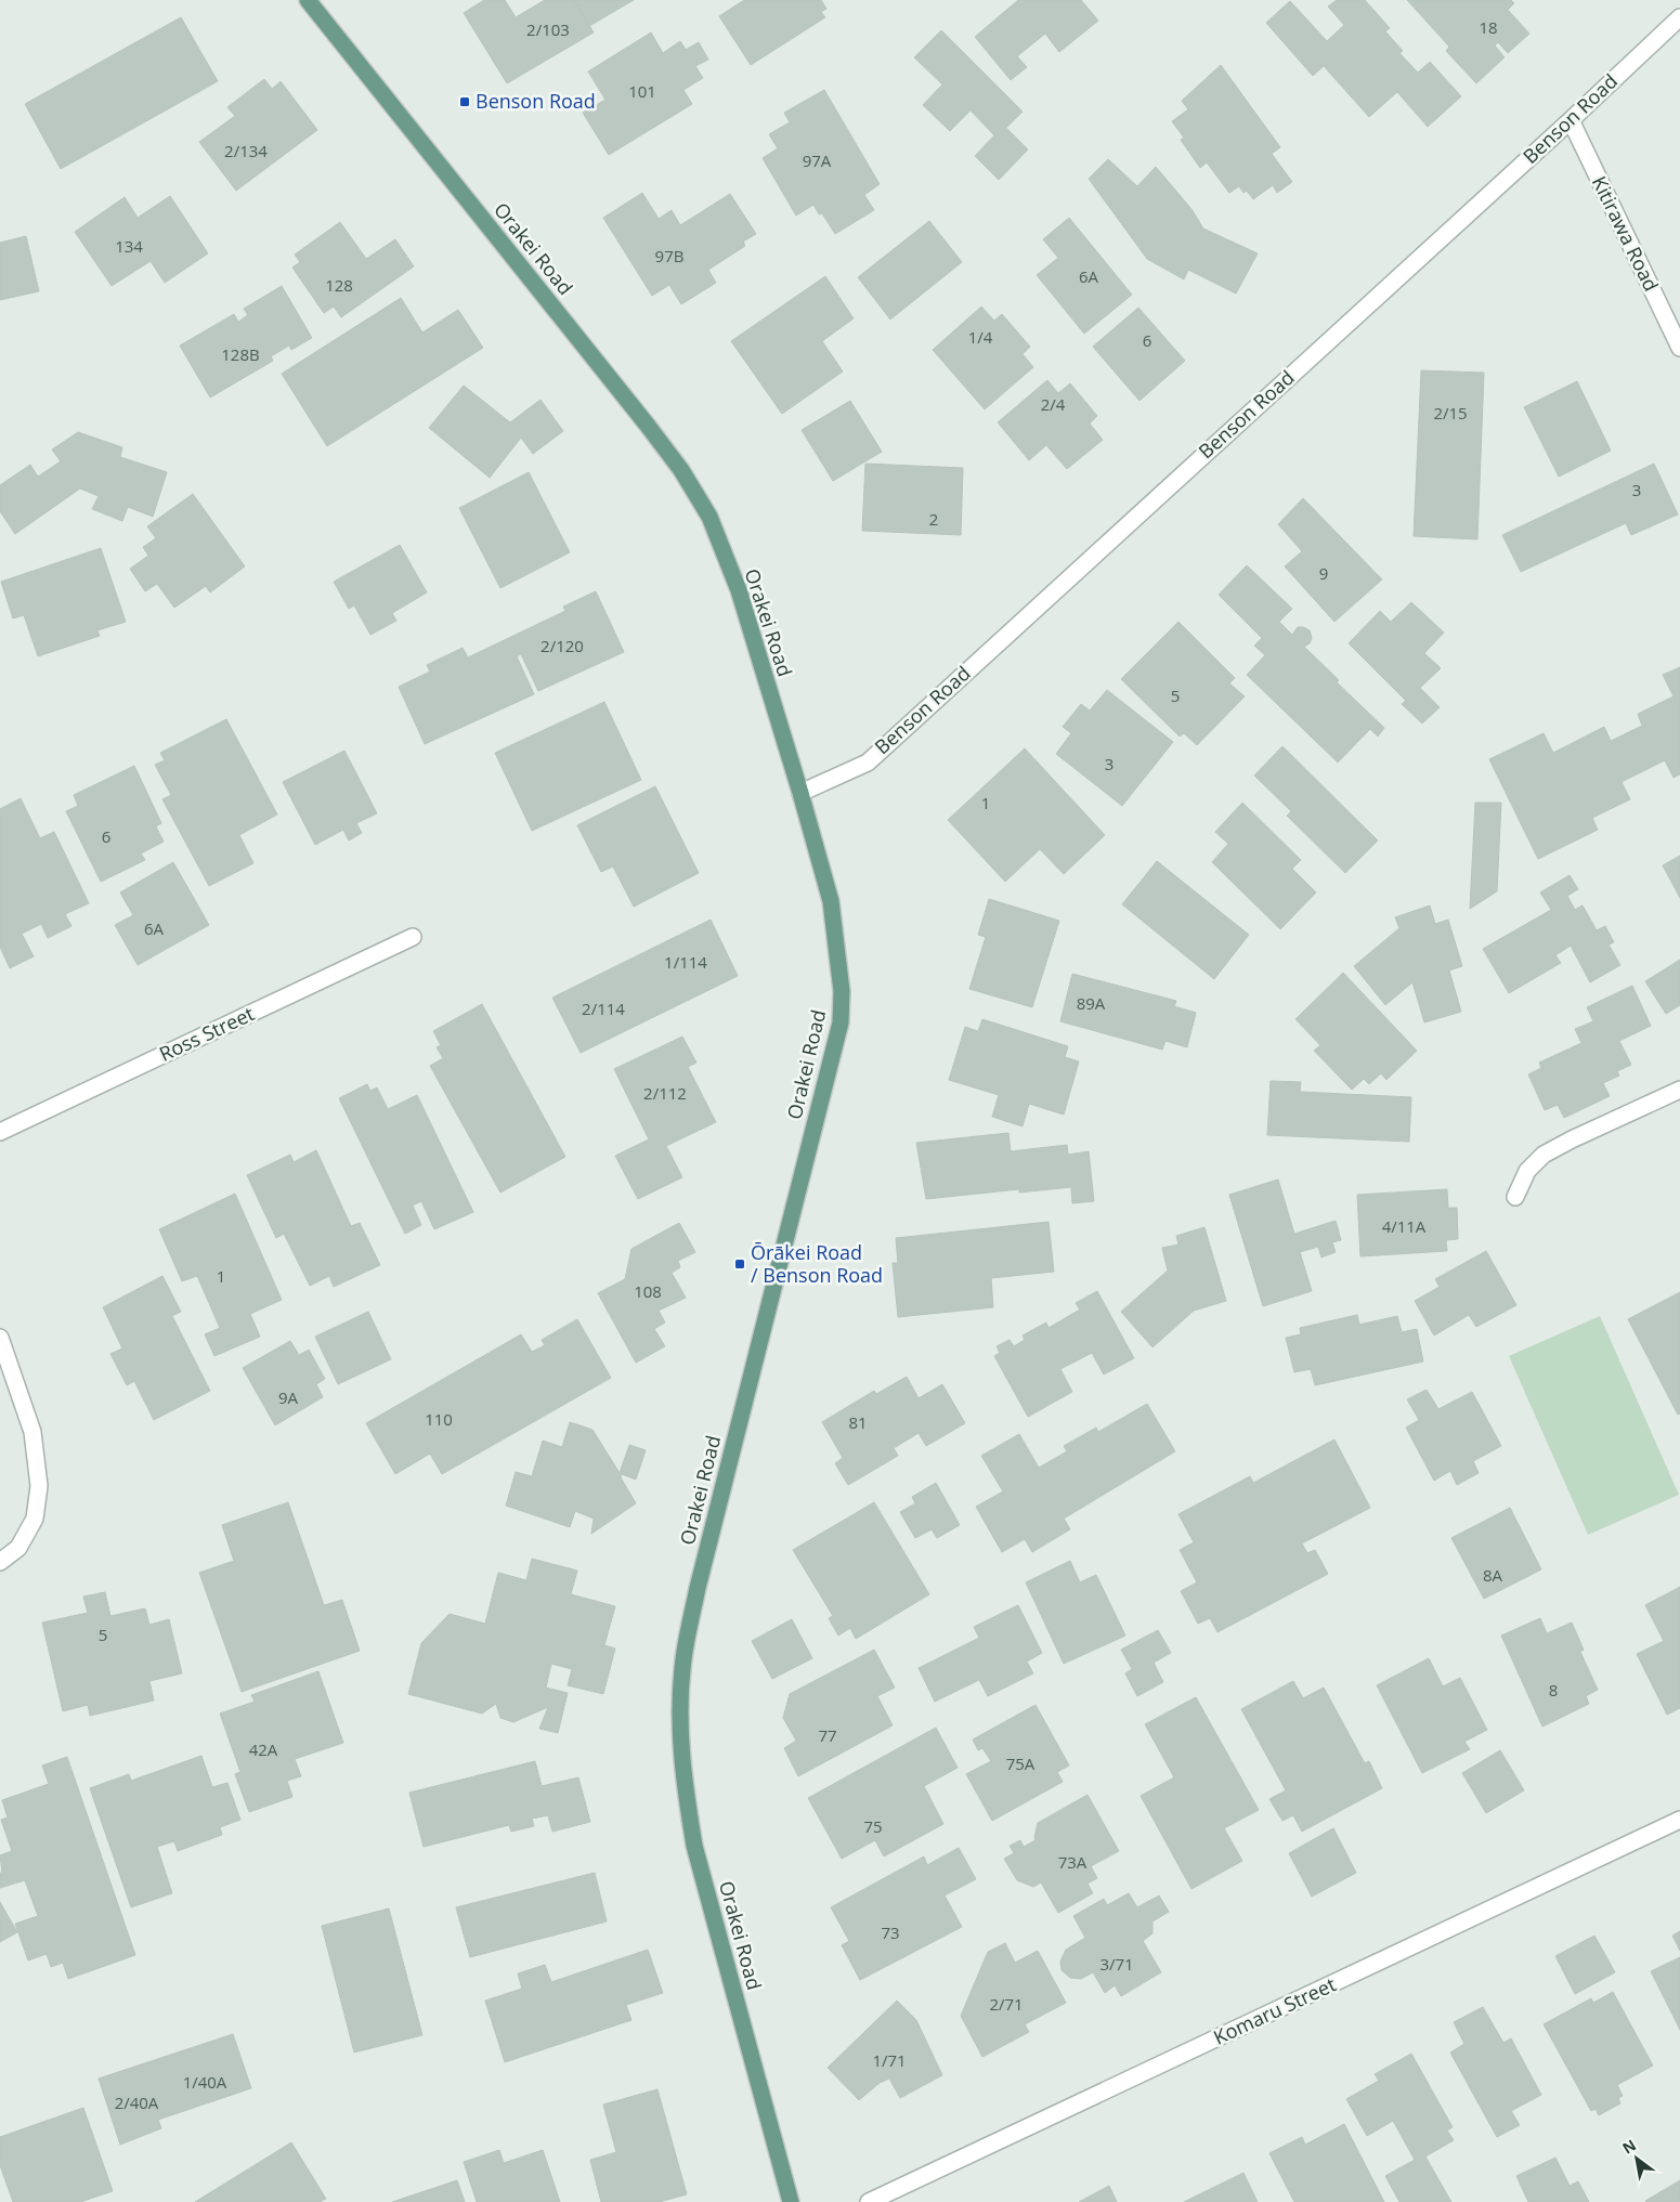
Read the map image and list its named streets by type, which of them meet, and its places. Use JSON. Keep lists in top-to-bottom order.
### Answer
{
  "streets": {
    "main road": ["Orakei Road"],
    "street": [
      "Benson Road",
      "Kitirawa Road",
      "Ross Street",
      "Komaru Street"
    ]
  },
  "crossings": [
    ["Benson Road", "Kitirawa Road"],
    ["Benson Road", "Orakei Road"]
  ],
  "places": {
    "transit": ["Benson Road", "Ōrākei Road / Benson Road"]
  },
  "house_numbers": [
    "18",
    "2/103",
    "101",
    "2/134",
    "97A",
    "134",
    "97B",
    "6A",
    "128",
    "1/4",
    "6",
    "128B",
    "2/4",
    "2/15",
    "3",
    "2",
    "9",
    "2/120",
    "5",
    "3",
    "1",
    "6",
    "6A",
    "1/114",
    "89A",
    "2/114",
    "2/112",
    "4/11A",
    "1",
    "108",
    "9A",
    "110",
    "81",
    "8A",
    "5",
    "8",
    "77",
    "42A",
    "75A",
    "75",
    "73A",
    "73",
    "3/71",
    "2/71",
    "1/71",
    "1/40A",
    "2/40A"
  ],
  "north": "top left"
}
